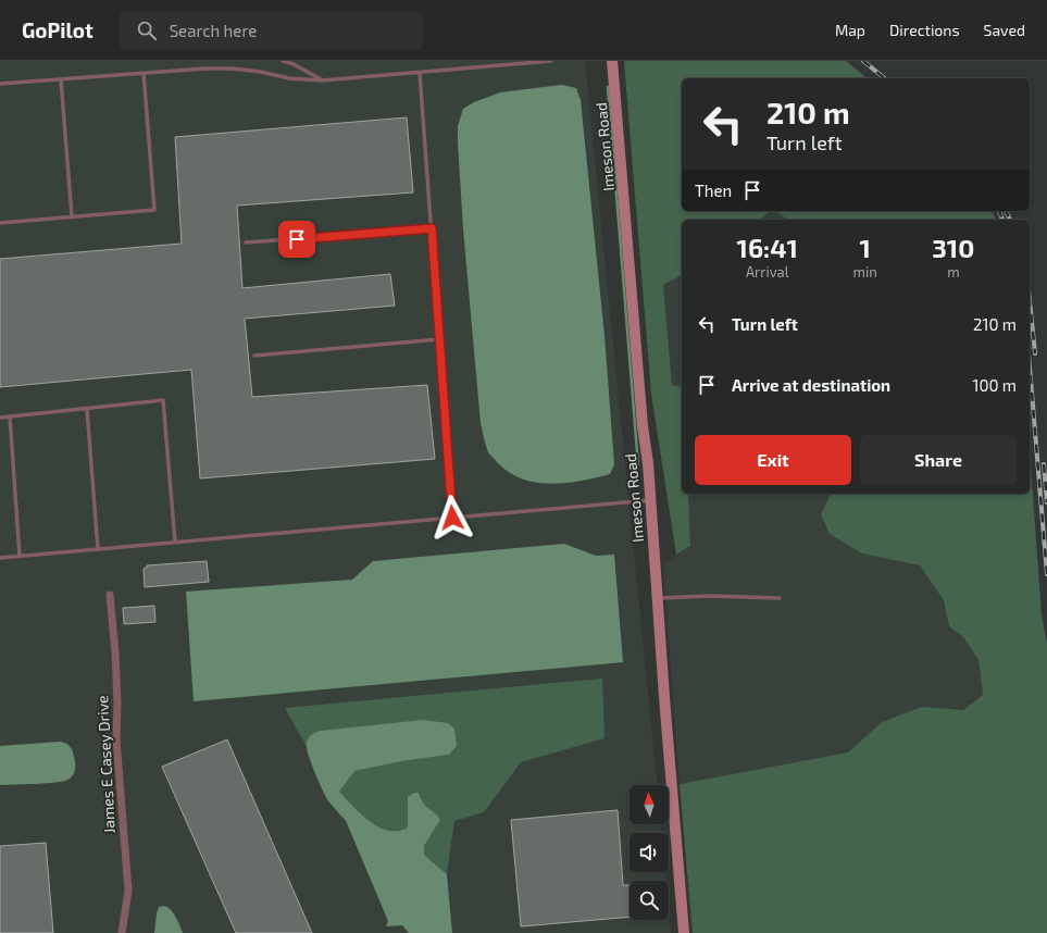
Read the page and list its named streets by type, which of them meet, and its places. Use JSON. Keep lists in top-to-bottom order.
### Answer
{
  "streets": {
    "street": ["Imeson Road", "James E Casey Drive"]
  },
  "north": "top",
  "page": {
    "header": "GoPilot",
    "search": "Search here",
    "nav": ["Map", "Directions", "Saved"],
    "turn": ["210 m", "Turn left"],
    "then": "Then",
    "eta": [
      "16:41",
      "Arrival",
      "1",
      "min",
      "310",
      "m"
    ],
    "list": [
      {
        "name": "Turn left",
        "value": "210 m"
      },
      {
        "name": "Arrive at destination",
        "value": "100 m"
      }
    ],
    "buttons": ["Exit", "Share"]
  }
}
